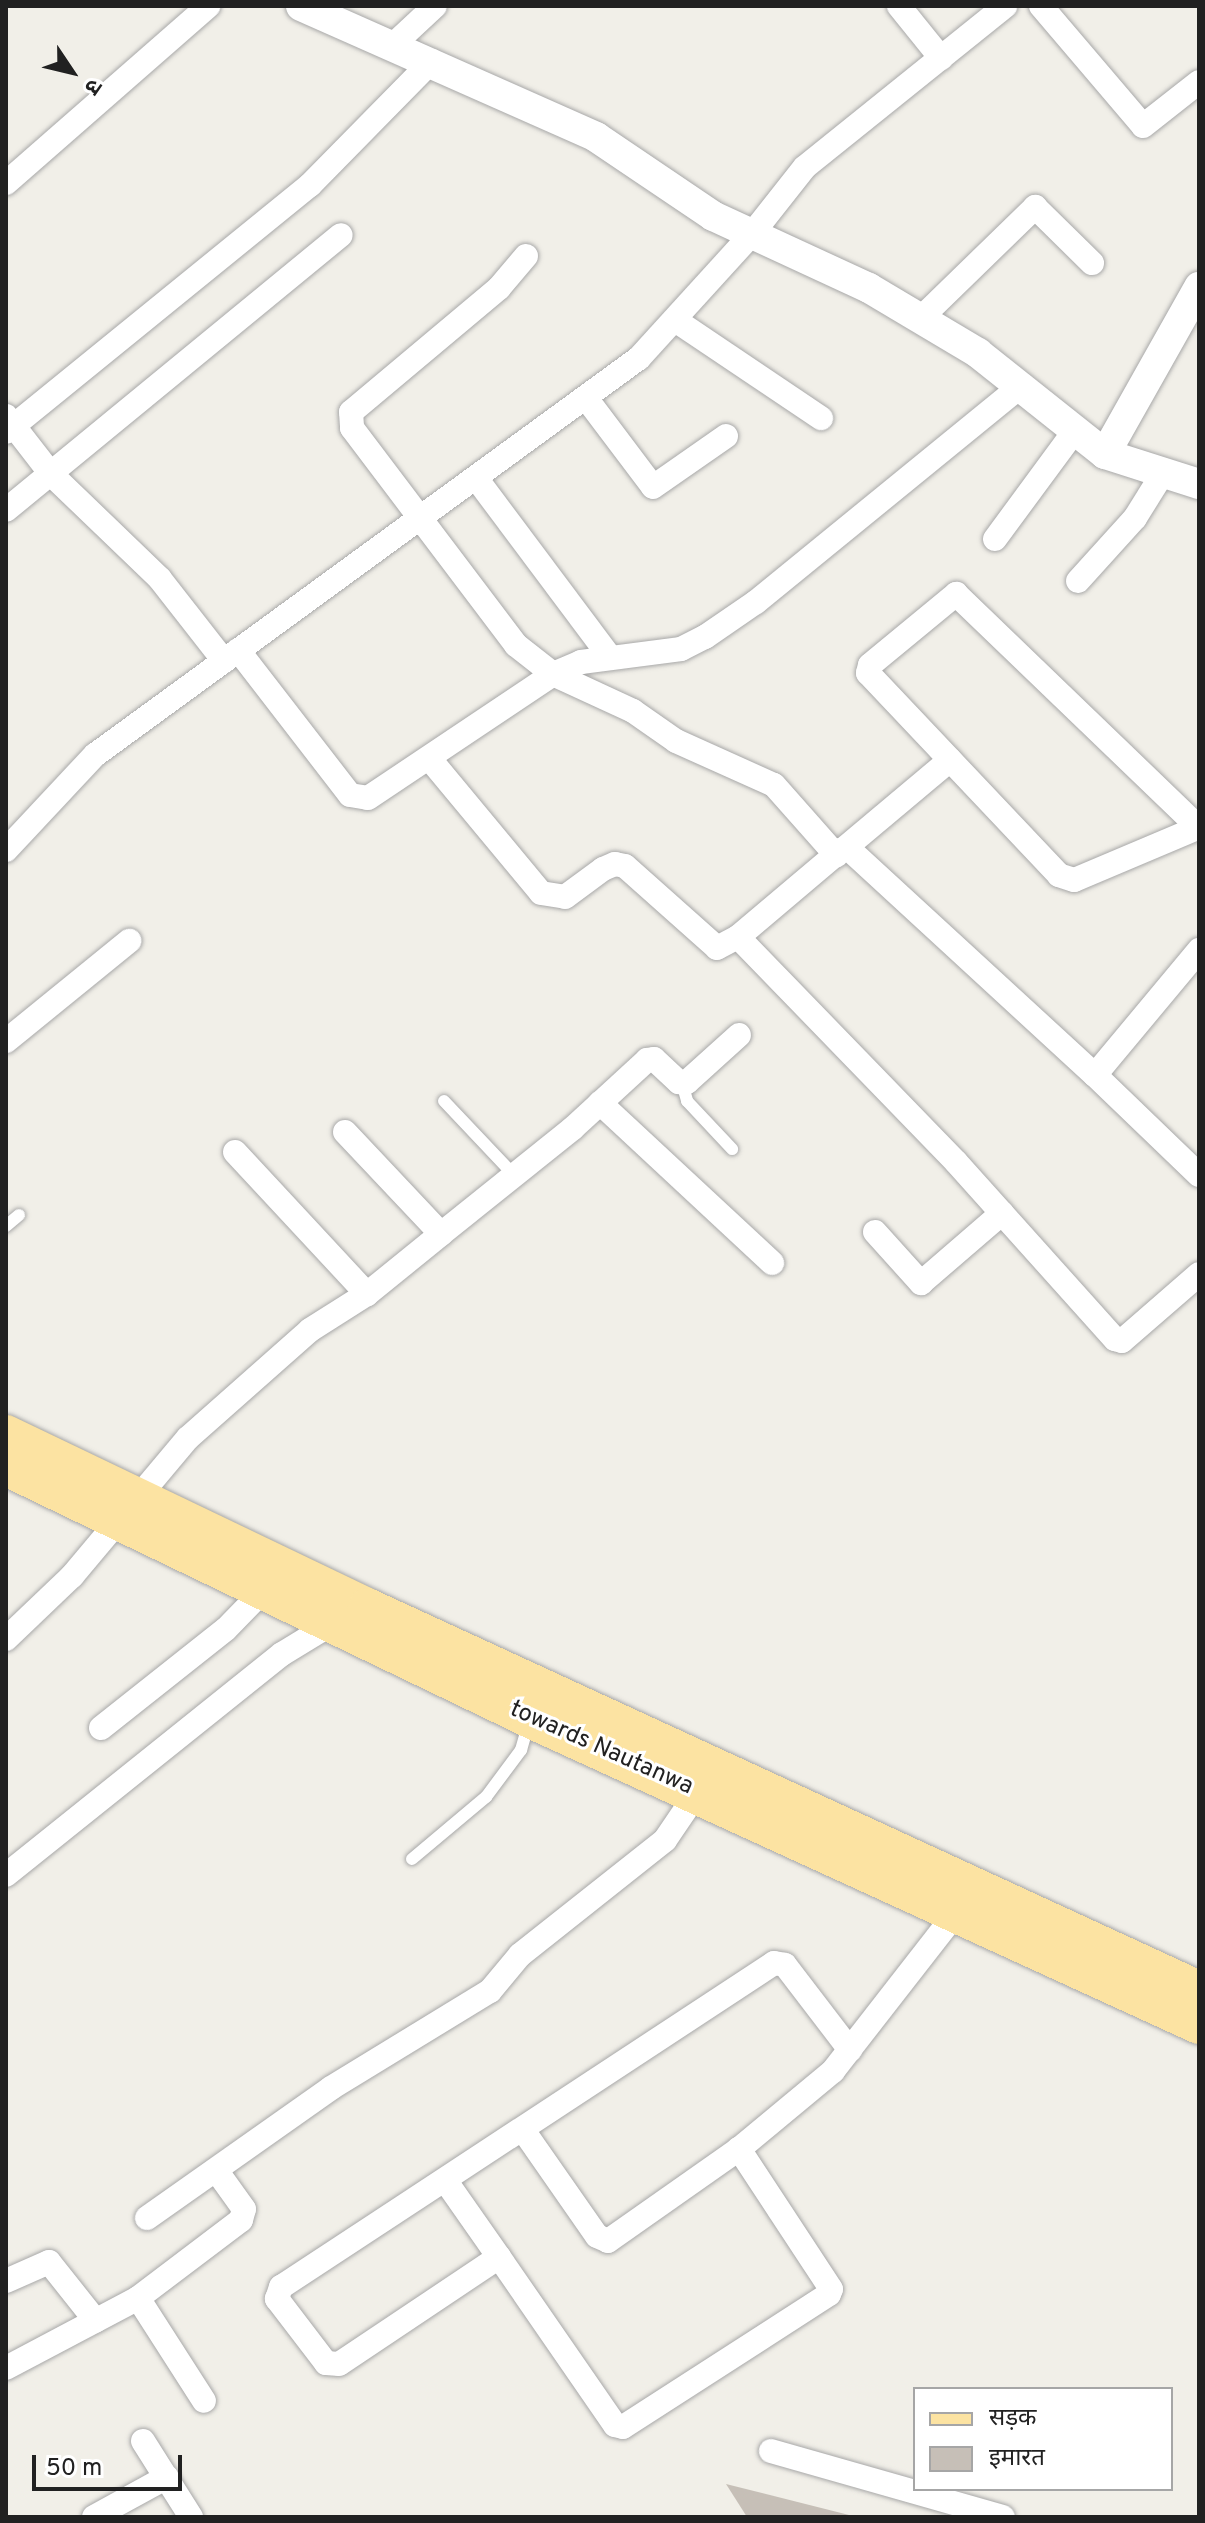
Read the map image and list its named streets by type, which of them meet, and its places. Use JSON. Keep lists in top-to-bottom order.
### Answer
{
  "streets": {
    "main road": ["towards Nautanwa"]
  },
  "legend": ["सड़क", "इमारत"],
  "scale_bar": "50 m",
  "north": "bottom right"
}
